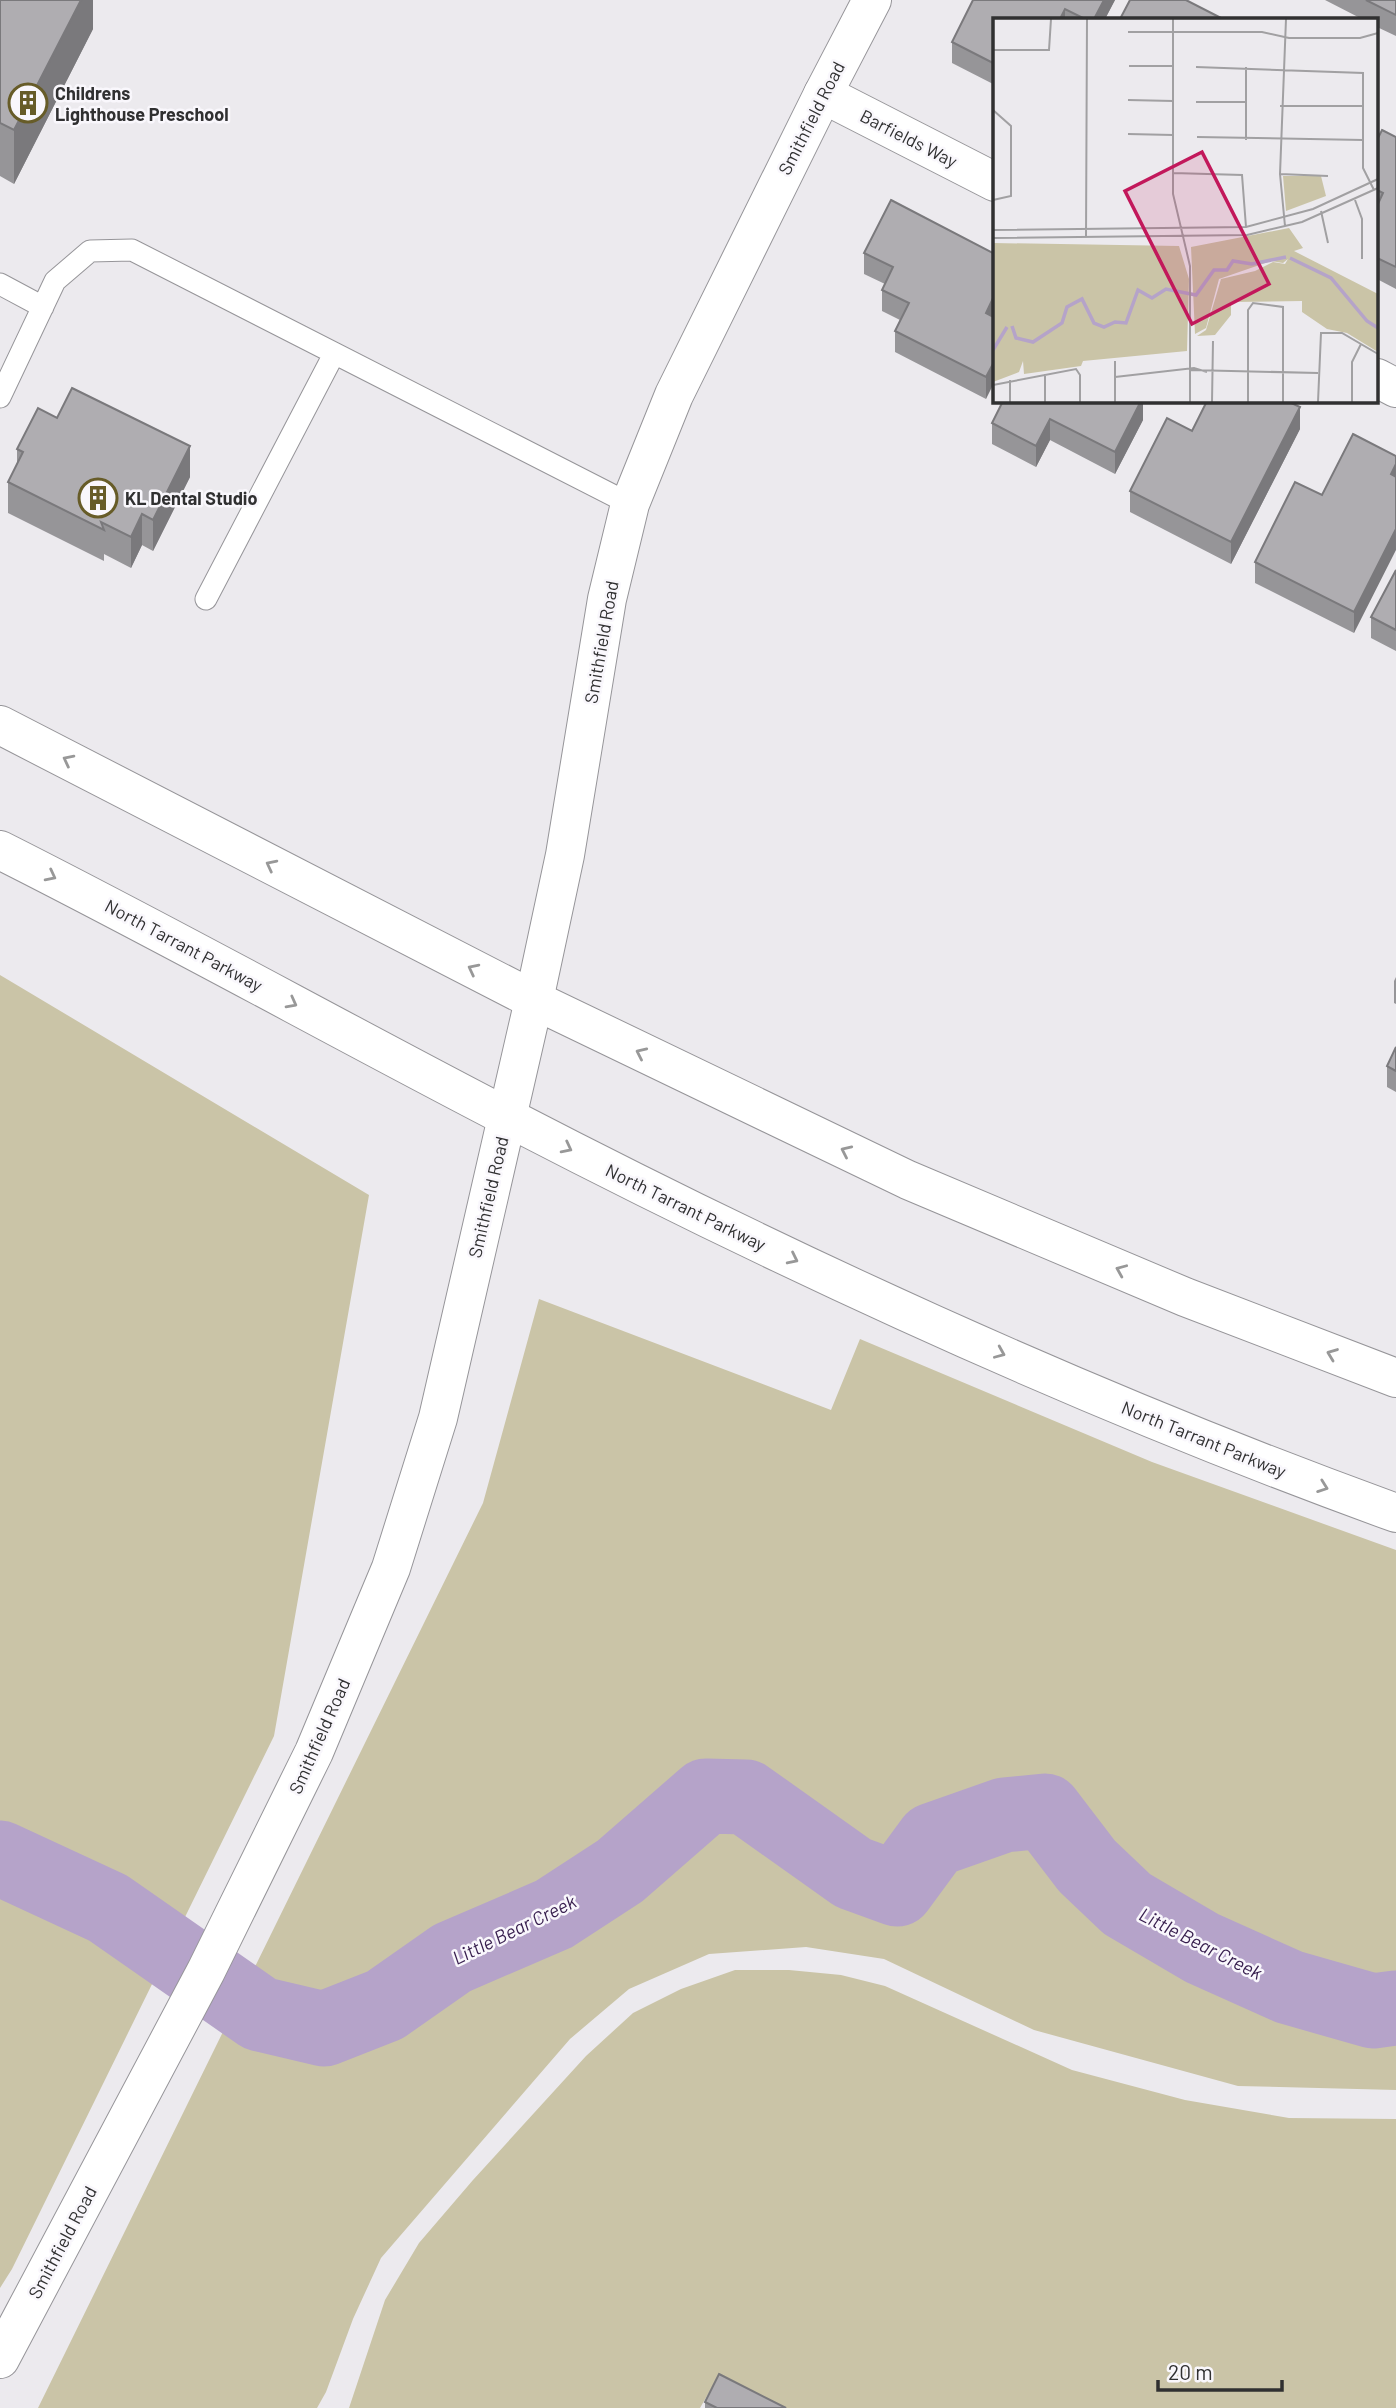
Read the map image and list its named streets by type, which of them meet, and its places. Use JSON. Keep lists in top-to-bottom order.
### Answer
{
  "streets": {
    "main road": ["Smithfield Road", "Barfields Way", "North Tarrant Parkway"]
  },
  "crossings": [
    ["Smithfield Road", "Barfields Way"],
    ["Smithfield Road", "North Tarrant Parkway"]
  ],
  "water": ["Little Bear Creek"],
  "places": {
    "building": ["Childrens Lighthouse Preschool", "KL Dental Studio"]
  },
  "scale_bar": "20 m"
}
